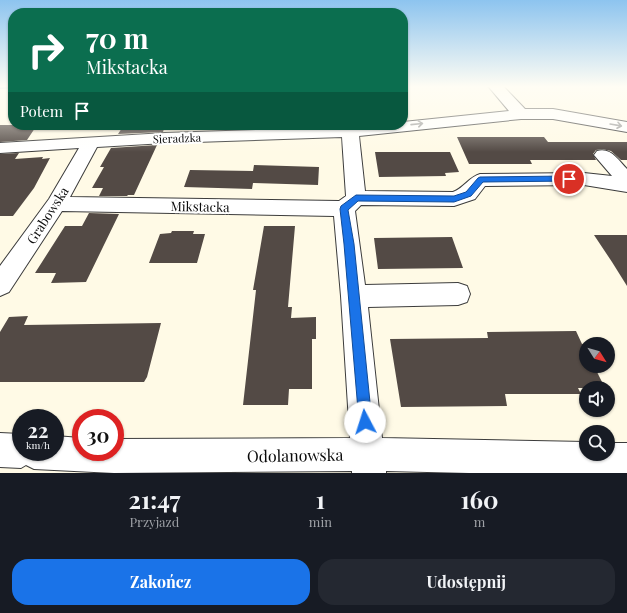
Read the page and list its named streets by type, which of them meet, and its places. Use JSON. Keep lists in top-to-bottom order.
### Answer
{
  "streets": {
    "street": [
      "Sieradzka",
      "Mikstacka",
      "Grabowska",
      "Odolanowska"
    ]
  },
  "crossings": [
    ["Sieradzka", "Grabowska"],
    ["Mikstacka", "Grabowska"]
  ],
  "one_way": ["Sieradzka"],
  "north": "bottom right",
  "page": {
    "turn": ["70 m", "Mikstacka"],
    "then": "Potem",
    "speed": "22 km/h",
    "limit": "30",
    "eta": [
      "21:47",
      "Przyjazd",
      "1",
      "min",
      "160",
      "m"
    ],
    "buttons": ["Zakończ", "Udostępnij"]
  }
}
